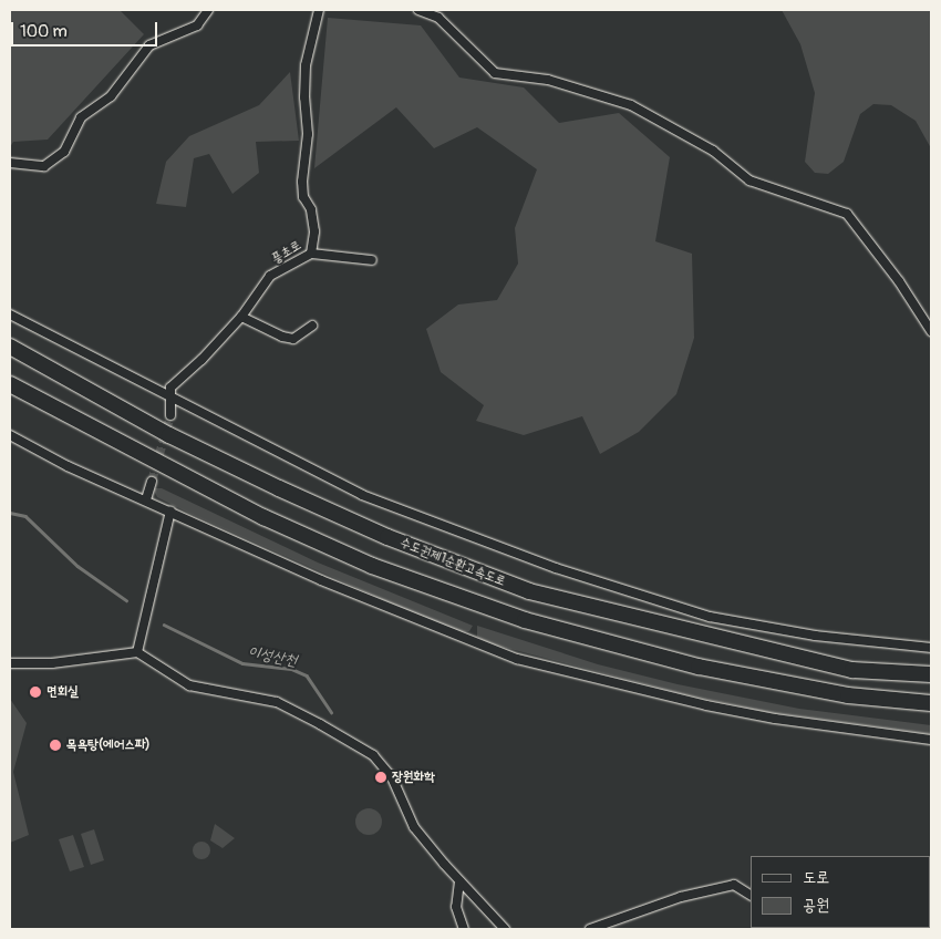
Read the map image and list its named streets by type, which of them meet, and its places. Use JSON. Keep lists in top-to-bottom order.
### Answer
{
  "streets": {
    "highway": ["수도권제1순환고속도로"],
    "street": ["풍초로"]
  },
  "water": ["이성산천"],
  "places": ["면회실", "목욕탕(에어스파)", "장원화학"],
  "legend": ["도로", "공원"],
  "scale_bar": "100 m"
}
